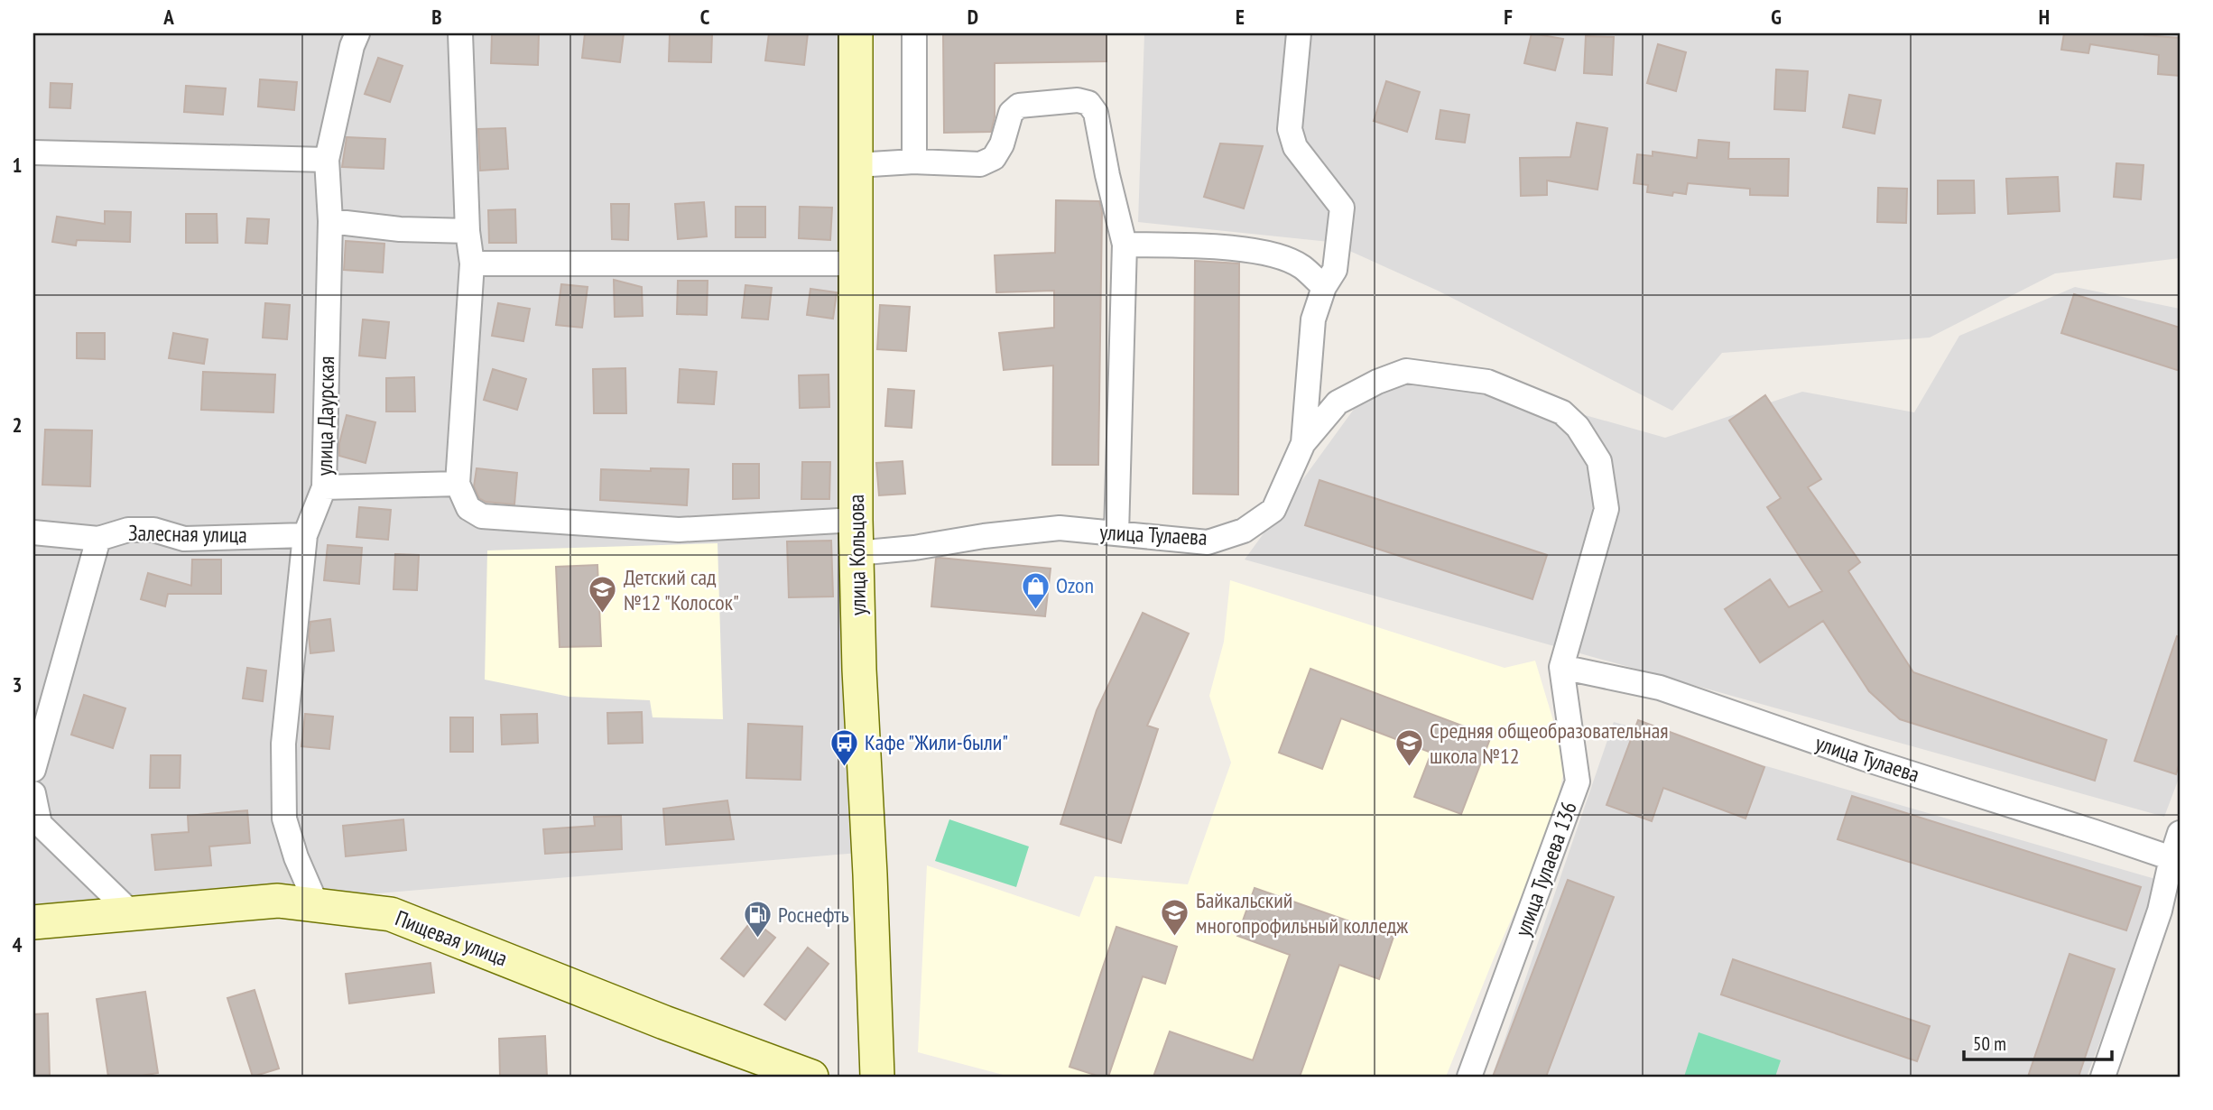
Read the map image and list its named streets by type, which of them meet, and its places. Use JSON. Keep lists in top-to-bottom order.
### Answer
{
  "streets": {
    "main road": ["улица Кольцова", "Пищевая улица"],
    "street": [
      "улица Даурская",
      "Залесная улица",
      "улица Тулаева",
      "улица Тулаева 136"
    ]
  },
  "crossings": [
    ["улица Даурская", "Залесная улица"],
    ["улица Даурская", "Пищевая улица"],
    ["улица Тулаева", "улица Кольцова"],
    ["улица Тулаева", "улица Тулаева 136"]
  ],
  "places": {
    "shop": ["Ozon"],
    "school or university": ["Детский сад №12 \"Колосок\"", "Средняя общеобразовательная школа №12", "Байкальский многопрофильный колледж"],
    "bus stop": ["Кафе \"Жили-были\""],
    "fuel station": ["Роснефть"]
  },
  "scale_bar": "50 m",
  "grid": {
    "columns": [
      "A",
      "B",
      "C",
      "D",
      "E",
      "F",
      "G",
      "H"
    ],
    "rows": [
      "1",
      "2",
      "3",
      "4"
    ]
  }
}
